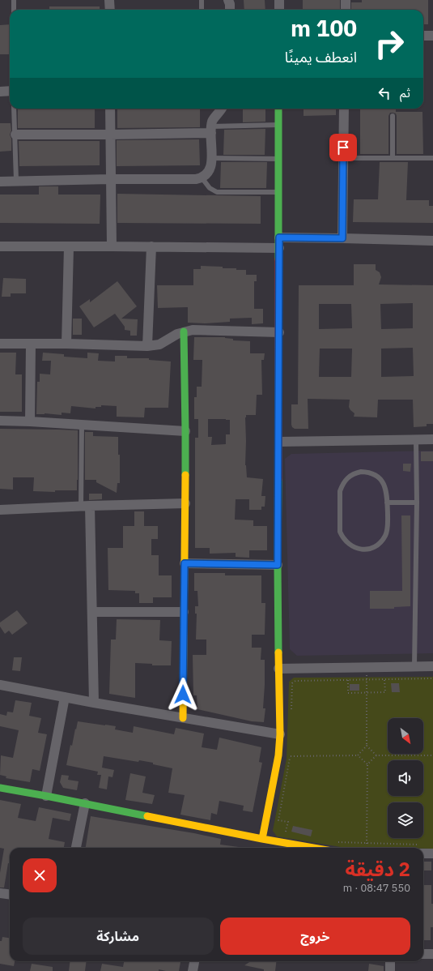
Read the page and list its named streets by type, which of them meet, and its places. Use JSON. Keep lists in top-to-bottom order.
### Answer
{
  "north": "bottom right",
  "page": {
    "turn": ["100 m", "انعطف يمينًا"],
    "then": "ثم",
    "heading": ["2 دقيقة", "550 m · 08:47"],
    "buttons": ["خروج", "مشاركة"]
  }
}
